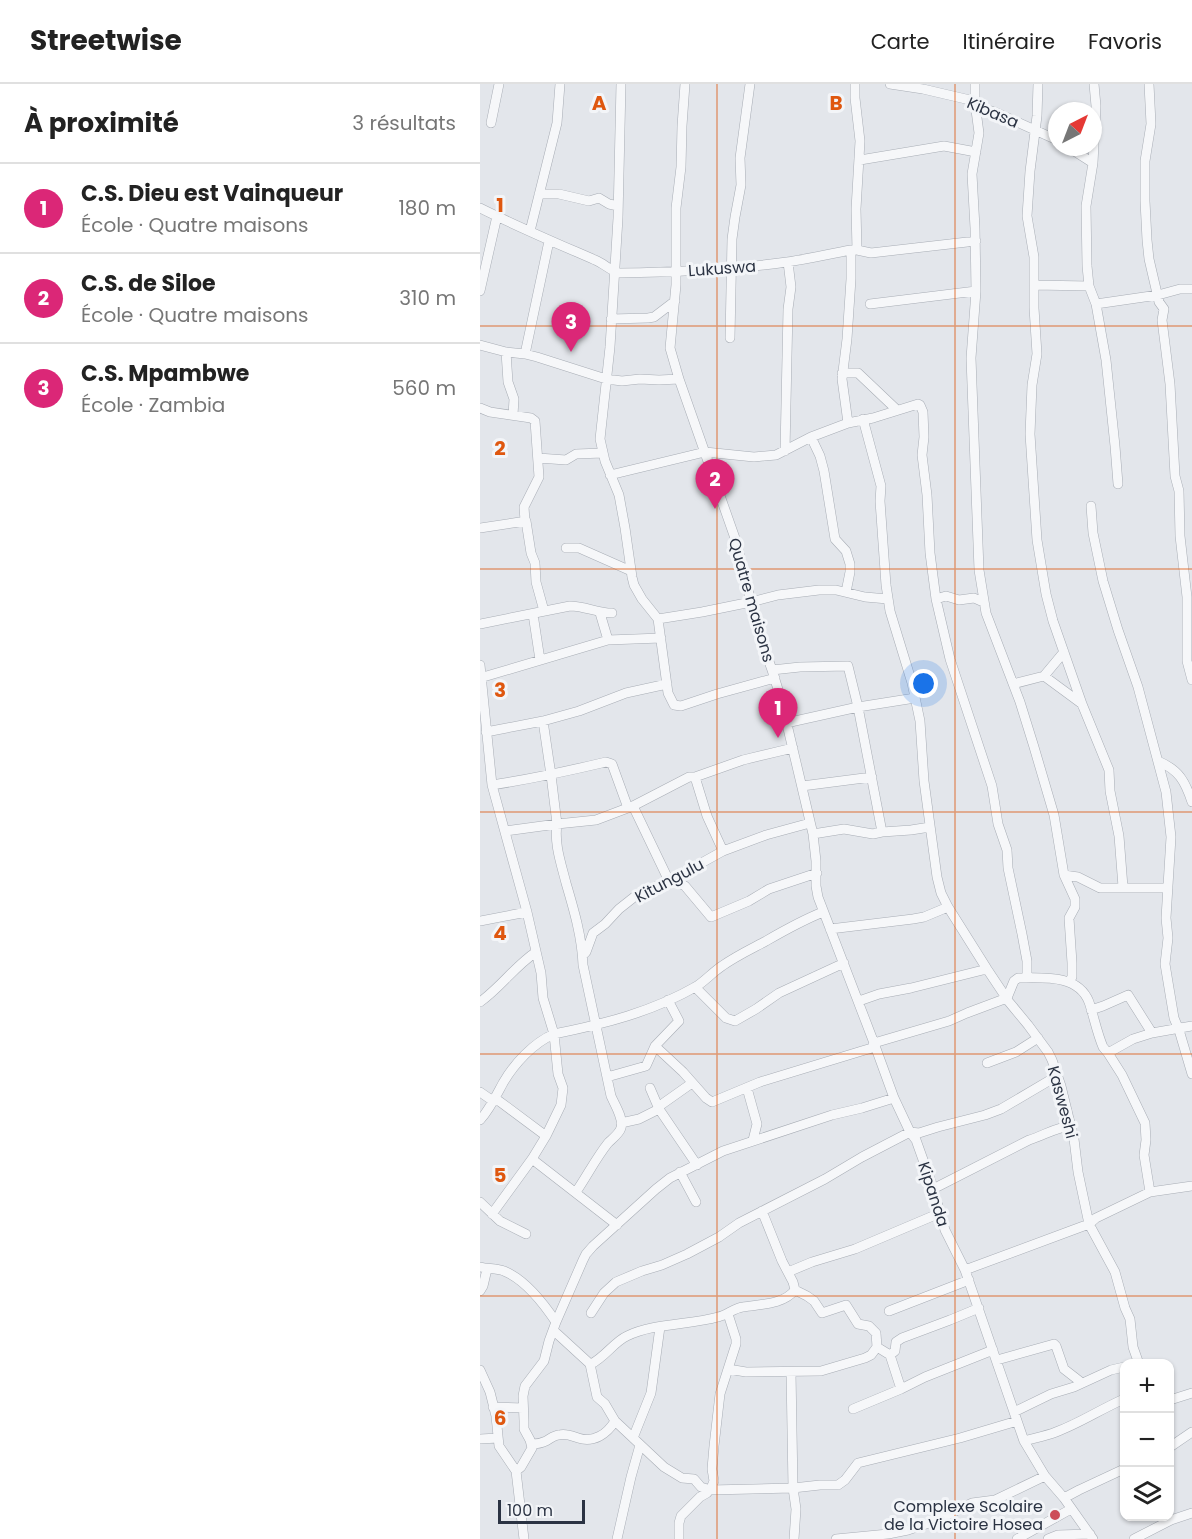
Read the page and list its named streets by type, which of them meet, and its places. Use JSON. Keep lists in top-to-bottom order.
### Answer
{
  "streets": {
    "street": [
      "Kibasa",
      "Lukuswa",
      "Quatre maisons",
      "Kitungulu",
      "Kasweshi",
      "Kipanda"
    ]
  },
  "crossings": [
    ["Lukuswa", "Quatre maisons"],
    ["Quatre maisons", "Kitungulu"],
    ["Quatre maisons", "Kipanda"]
  ],
  "places": ["Complexe Scolaire de la Victoire Hosea"],
  "scale_bar": "100 m",
  "north": "top right",
  "page": {
    "header": "Streetwise",
    "nav": ["Carte", "Itinéraire", "Favoris"],
    "heading": ["À proximité", "3 résultats"],
    "list": [
      {
        "mark": "1",
        "name": "C.S. Dieu est Vainqueur",
        "note": "École · Quatre maisons",
        "value": "180 m"
      },
      {
        "mark": "2",
        "name": "C.S. de Siloe",
        "note": "École · Quatre maisons",
        "value": "310 m"
      },
      {
        "mark": "3",
        "name": "C.S. Mpambwe",
        "note": "École · Zambia",
        "value": "560 m"
      }
    ],
    "pins": ["3", "2", "1"],
    "map_buttons": ["+", "−"],
    "scale": "100 m"
  },
  "grid": {
    "columns": ["A", "B"],
    "rows": [
      "1",
      "2",
      "3",
      "4",
      "5",
      "6"
    ]
  }
}
